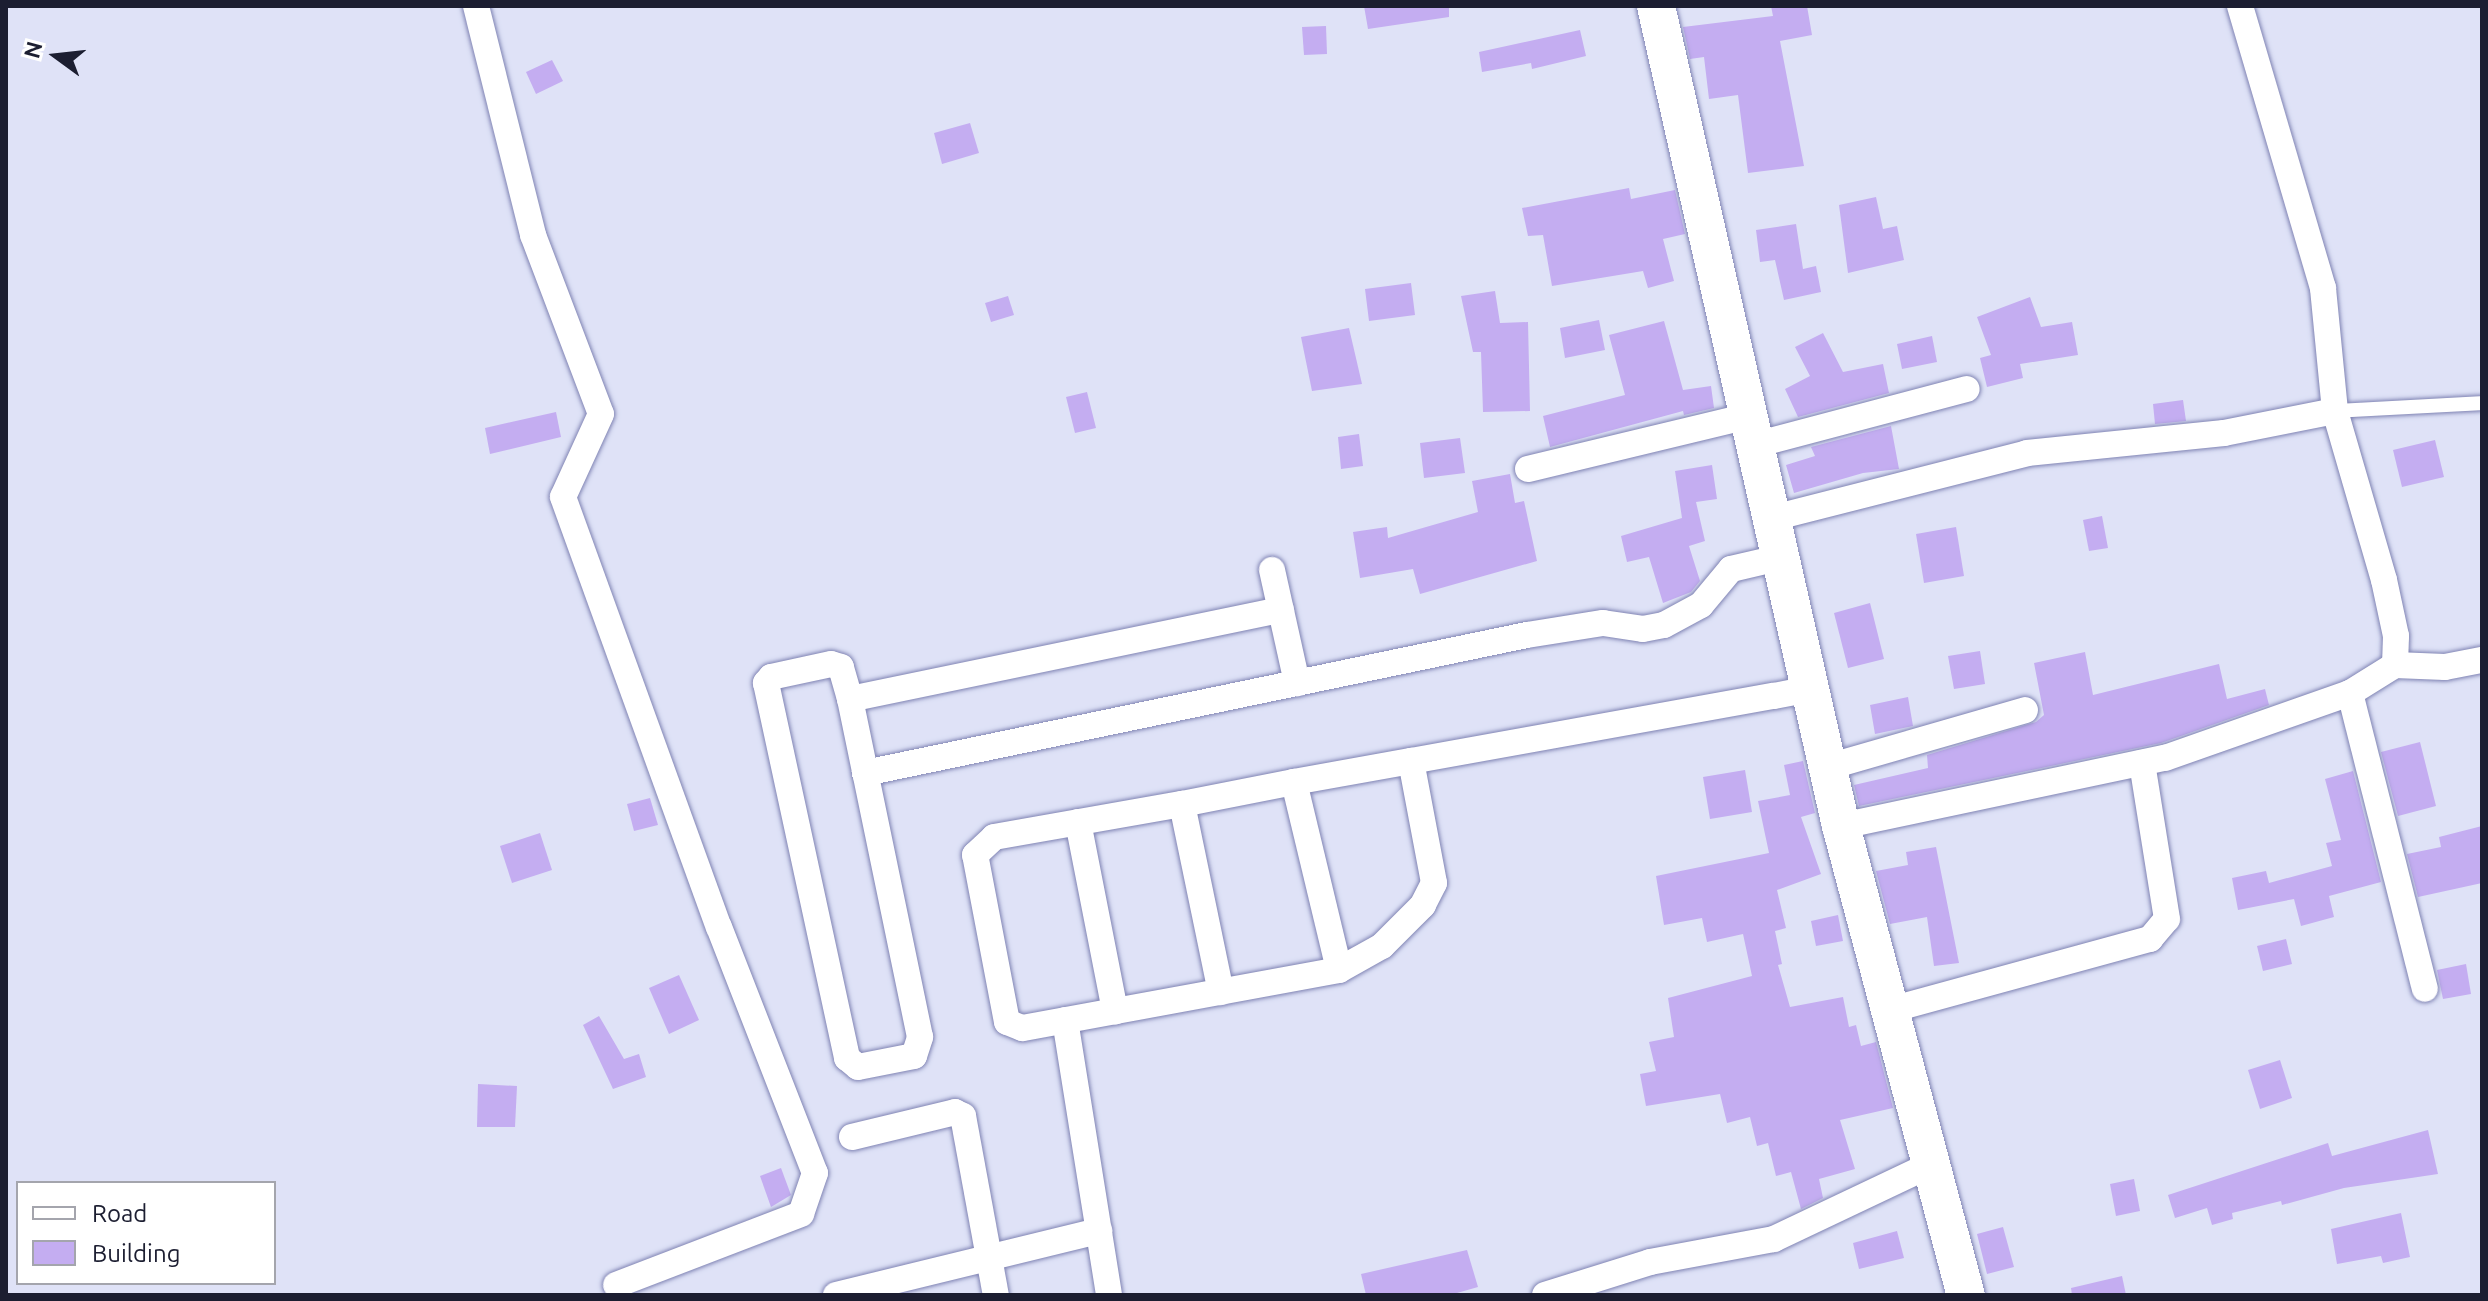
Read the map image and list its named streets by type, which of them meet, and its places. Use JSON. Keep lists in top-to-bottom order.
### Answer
{
  "legend": ["Road", "Building"],
  "north": "left"
}
